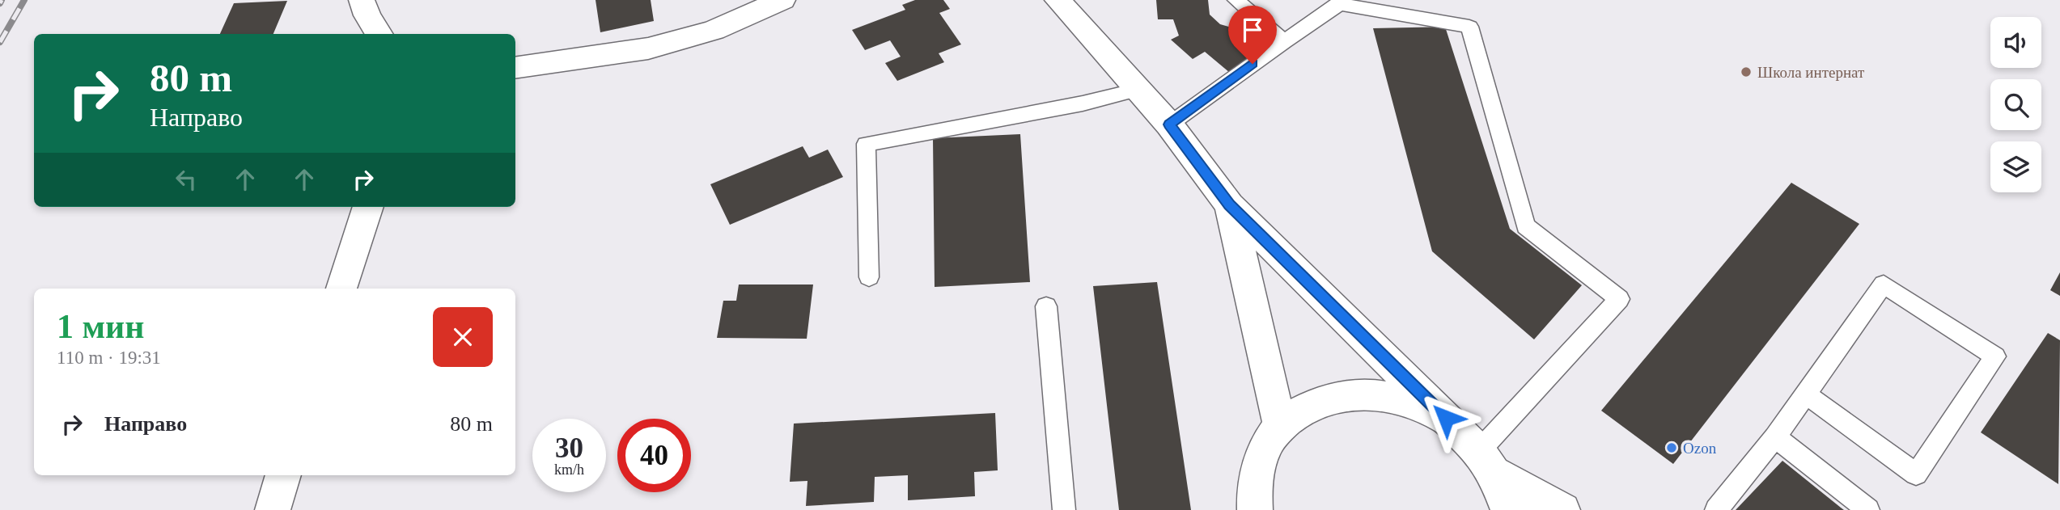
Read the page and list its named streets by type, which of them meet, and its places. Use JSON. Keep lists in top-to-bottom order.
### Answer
{
  "places": ["Школа интернат", "Ozon"],
  "page": {
    "turn": ["80 m", "Направо"],
    "heading": ["1 мин", "110 m · 19:31"],
    "list": [
      {
        "name": "Направо",
        "value": "80 m"
      }
    ],
    "speed": "30 km/h",
    "limit": "40"
  }
}
